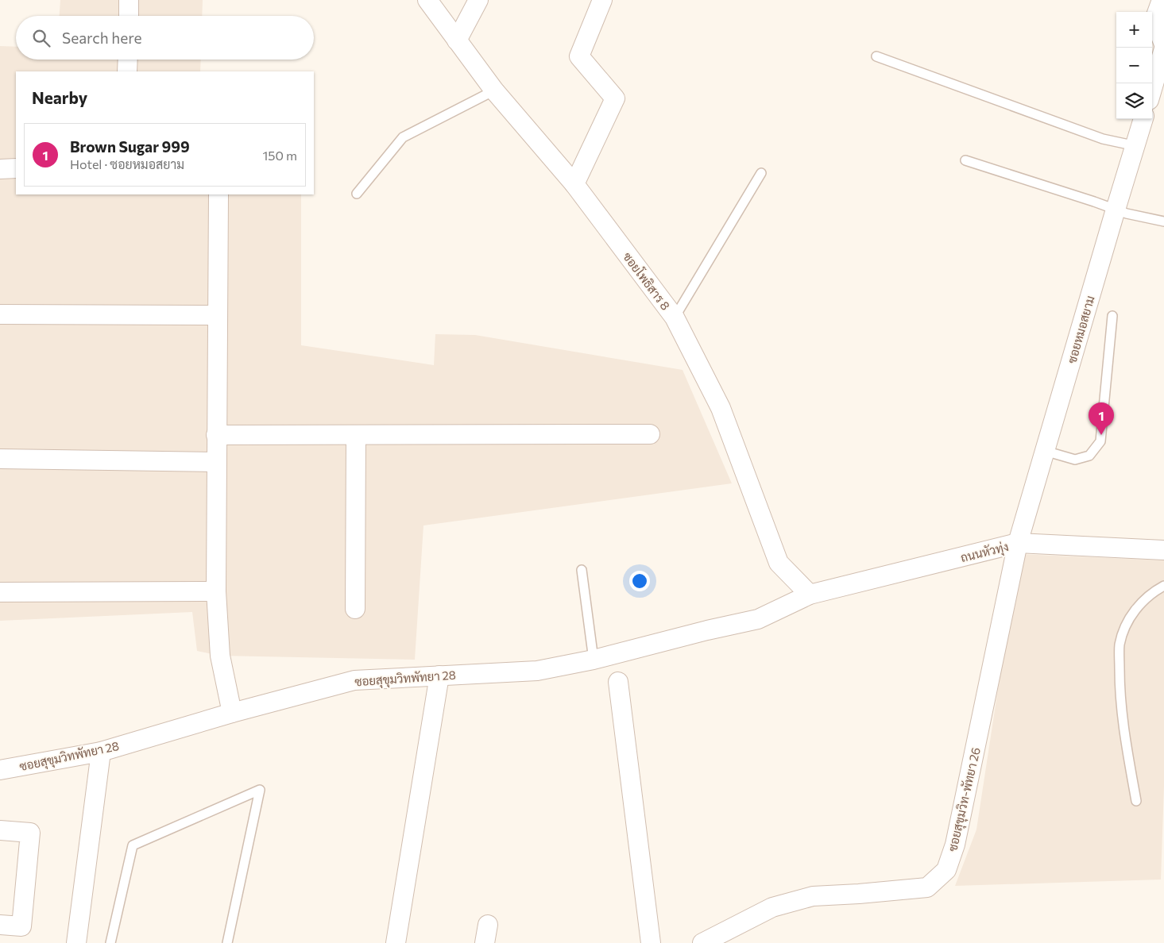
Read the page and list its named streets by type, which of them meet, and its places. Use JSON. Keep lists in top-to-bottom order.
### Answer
{
  "streets": {
    "street": [
      "ซอยโพธิสาร 8",
      "ซอยหมอสยาม",
      "ถนนหัวทุ่ง",
      "ซอยสุขุมวิทพัทยา 28",
      "ซอยสุขุมวิท-พัทยา 26"
    ]
  },
  "crossings": [
    ["ซอยโพธิสาร 8", "ถนนหัวทุ่ง"],
    ["ซอยโพธิสาร 8", "ซอยสุขุมวิทพัทยา 28"],
    ["ซอยหมอสยาม", "ถนนหัวทุ่ง"],
    ["ซอยหมอสยาม", "ซอยสุขุมวิท-พัทยา 26"],
    ["ถนนหัวทุ่ง", "ซอยสุขุมวิทพัทยา 28"],
    ["ถนนหัวทุ่ง", "ซอยสุขุมวิท-พัทยา 26"]
  ],
  "page": {
    "map_buttons": ["+", "−"],
    "search": "Search here",
    "heading": "Nearby",
    "list": [
      {
        "mark": "1",
        "name": "Brown Sugar 999",
        "note": "Hotel · ซอยหมอสยาม",
        "value": "150 m"
      }
    ],
    "pins": "1"
  }
}
